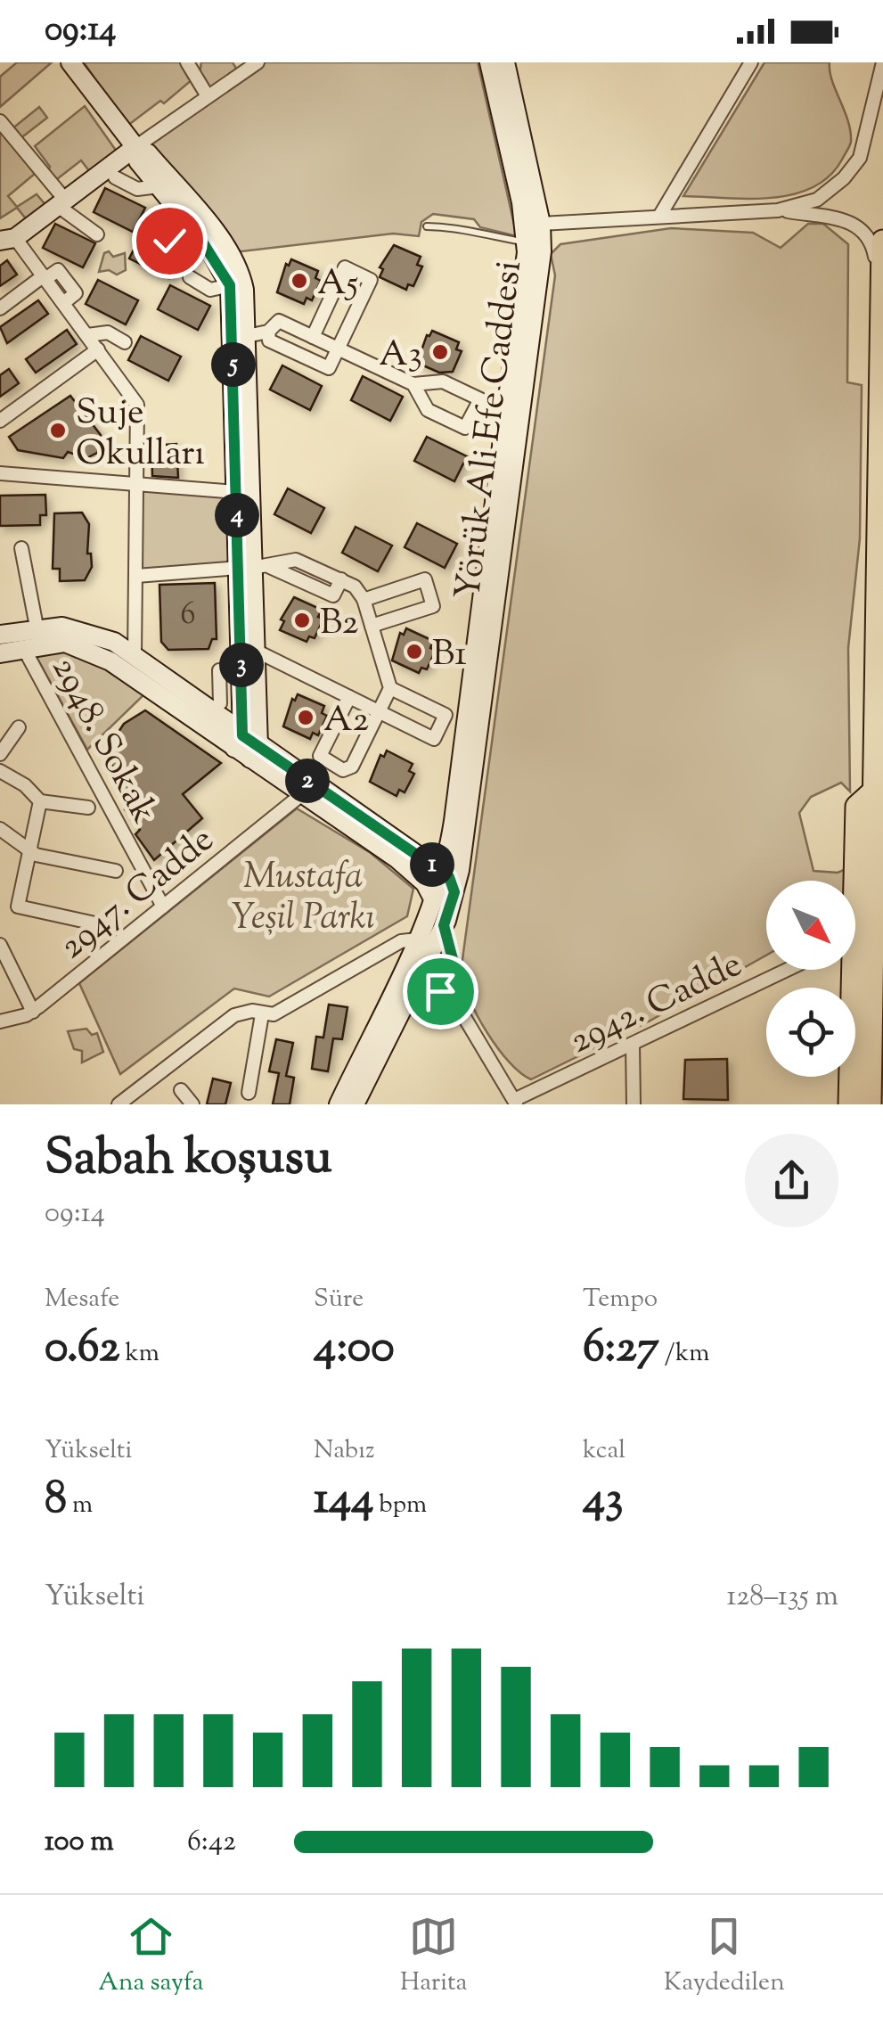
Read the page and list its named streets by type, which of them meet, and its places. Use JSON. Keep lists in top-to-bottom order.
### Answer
{
  "streets": {
    "street": [
      "Yörük Ali Efe Caddesi",
      "2948. Sokak",
      "2947. Cadde",
      "2942. Cadde"
    ]
  },
  "crossings": [
    ["2948. Sokak", "2947. Cadde"]
  ],
  "parks": ["Mustafa Yeşil Parkı"],
  "places": [
    "A5",
    "A3",
    "Suje Okulları",
    "B2",
    "B1",
    "A2"
  ],
  "house_numbers": ["6"],
  "north": "bottom right",
  "page": {
    "status": "09:14",
    "pins": [
      "5",
      "4",
      "3",
      "2",
      "1"
    ],
    "heading": ["Sabah koşusu", "09:14"],
    "stats": [
      ["Mesafe", "0.62 km"],
      ["Süre", "4:00"],
      ["Tempo", "6:27 /km"],
      ["Yükselti", "8 m"],
      ["Nabız", "144 bpm"],
      ["kcal", "43"]
    ],
    "chart": ["Yükselti", "128–135 m"],
    "list": [
      {
        "name": "100 m",
        "note": "6:42"
      }
    ],
    "tabs": ["Ana sayfa", "Harita", "Kaydedilen"]
  }
}
